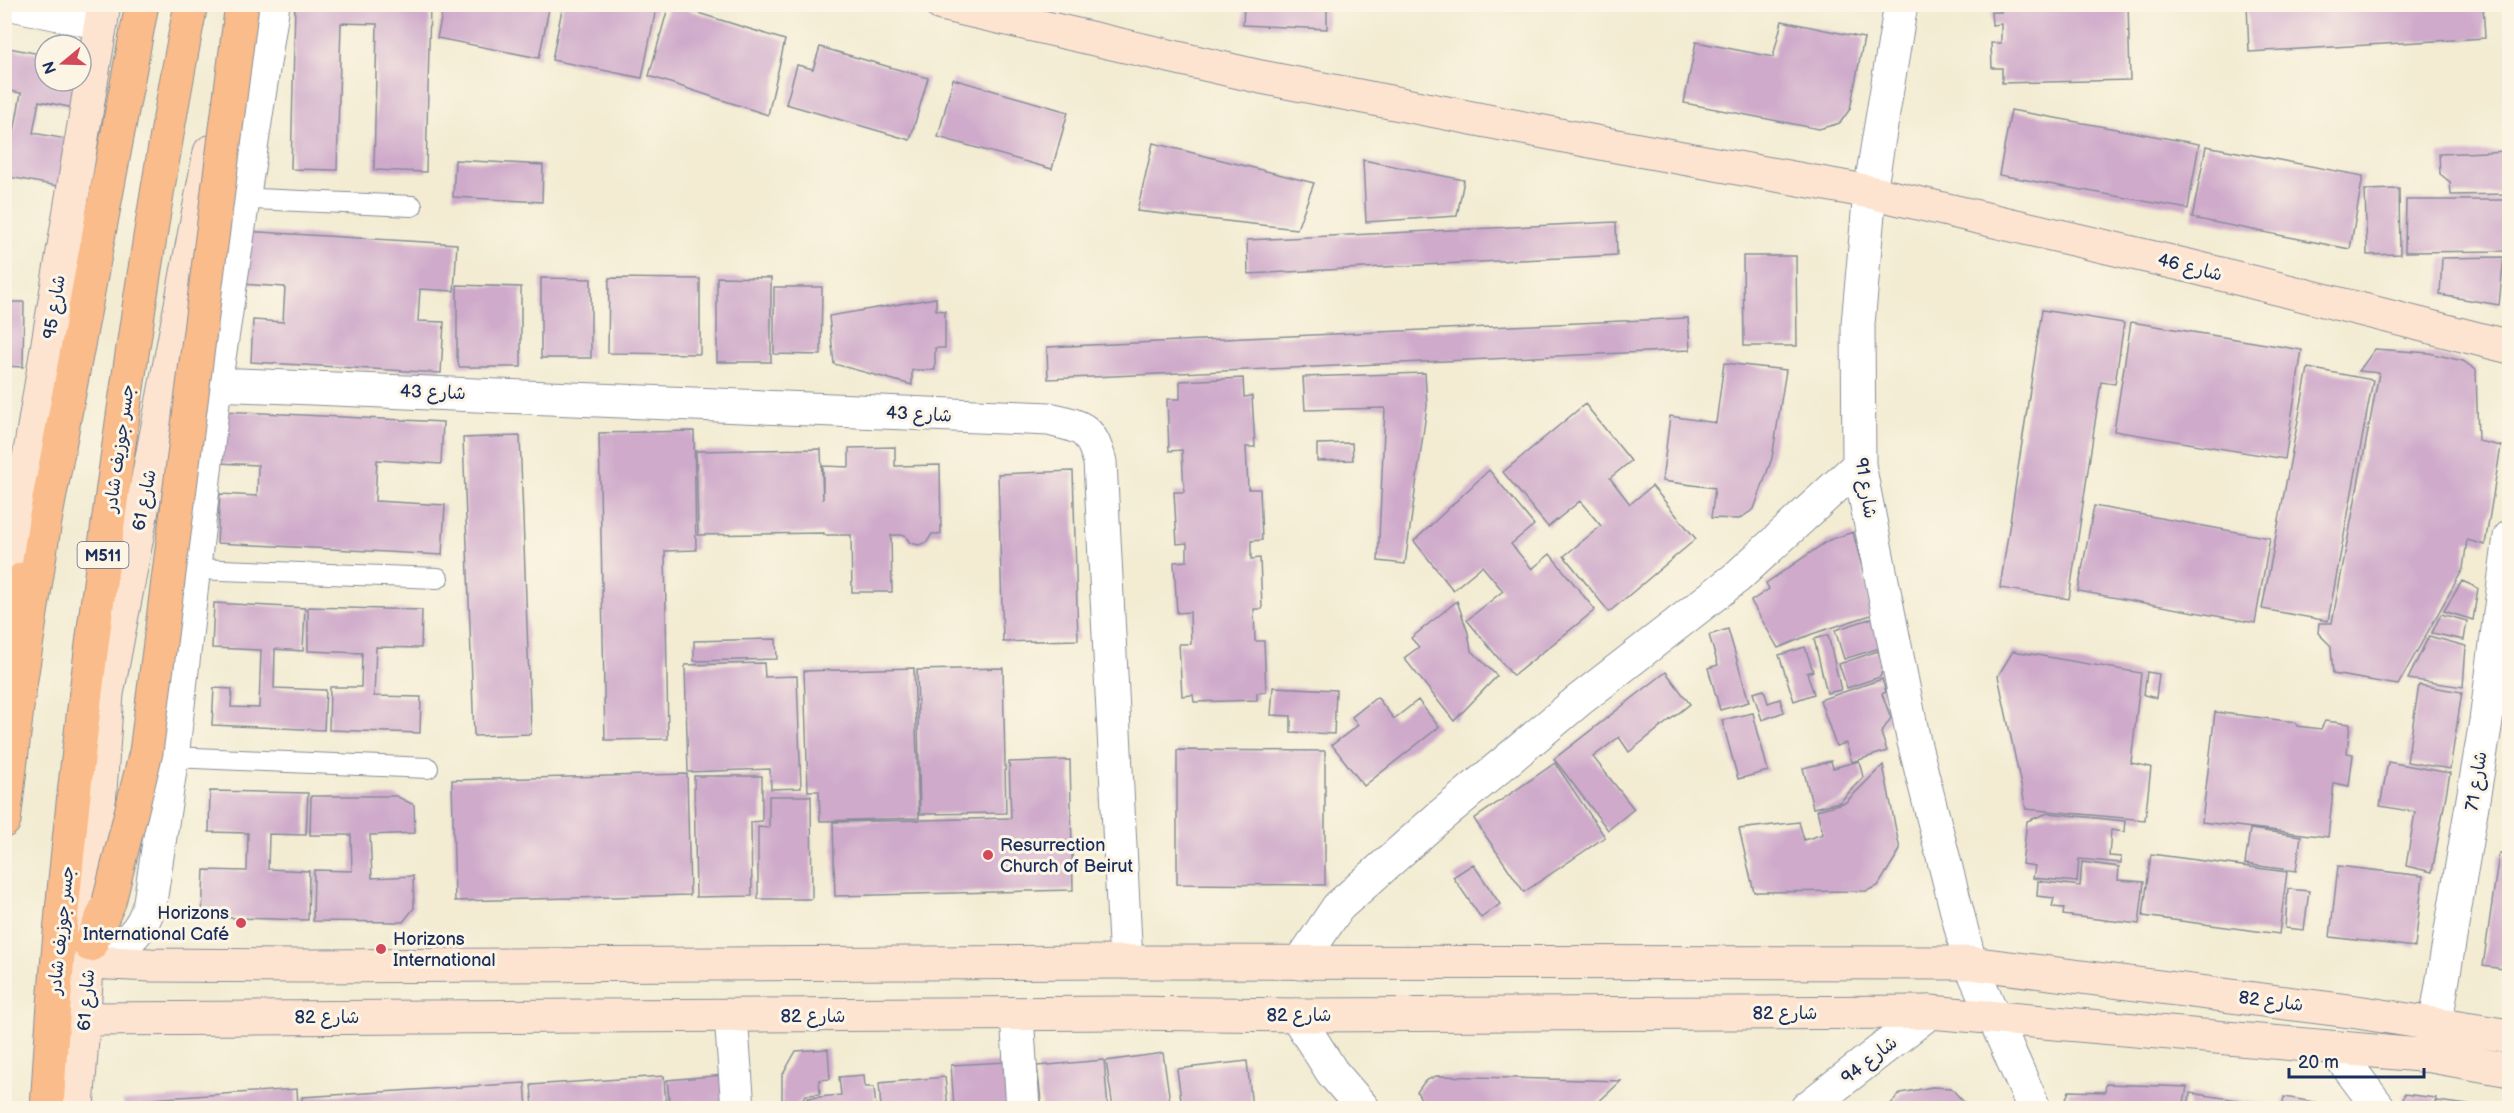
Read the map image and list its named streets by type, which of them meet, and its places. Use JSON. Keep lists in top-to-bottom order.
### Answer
{
  "streets": {
    "highway": ["جسر جوزيف شادر", "M511"],
    "street": [
      "شارع 46",
      "شارع 95",
      "شارع 43",
      "شارع 91",
      "شارع 61",
      "شارع 71",
      "شارع 82",
      "شارع 94"
    ]
  },
  "crossings": [
    ["شارع 46", "شارع 91"],
    ["شارع 43", "شارع 82"],
    ["شارع 91", "شارع 82"],
    ["شارع 61", "شارع 82"],
    ["شارع 71", "شارع 82"],
    ["شارع 82", "شارع 94"]
  ],
  "places": ["Resurrection Church of Beirut", "Horizons International Café", "Horizons International"],
  "scale_bar": "20 m",
  "north": "left"
}
